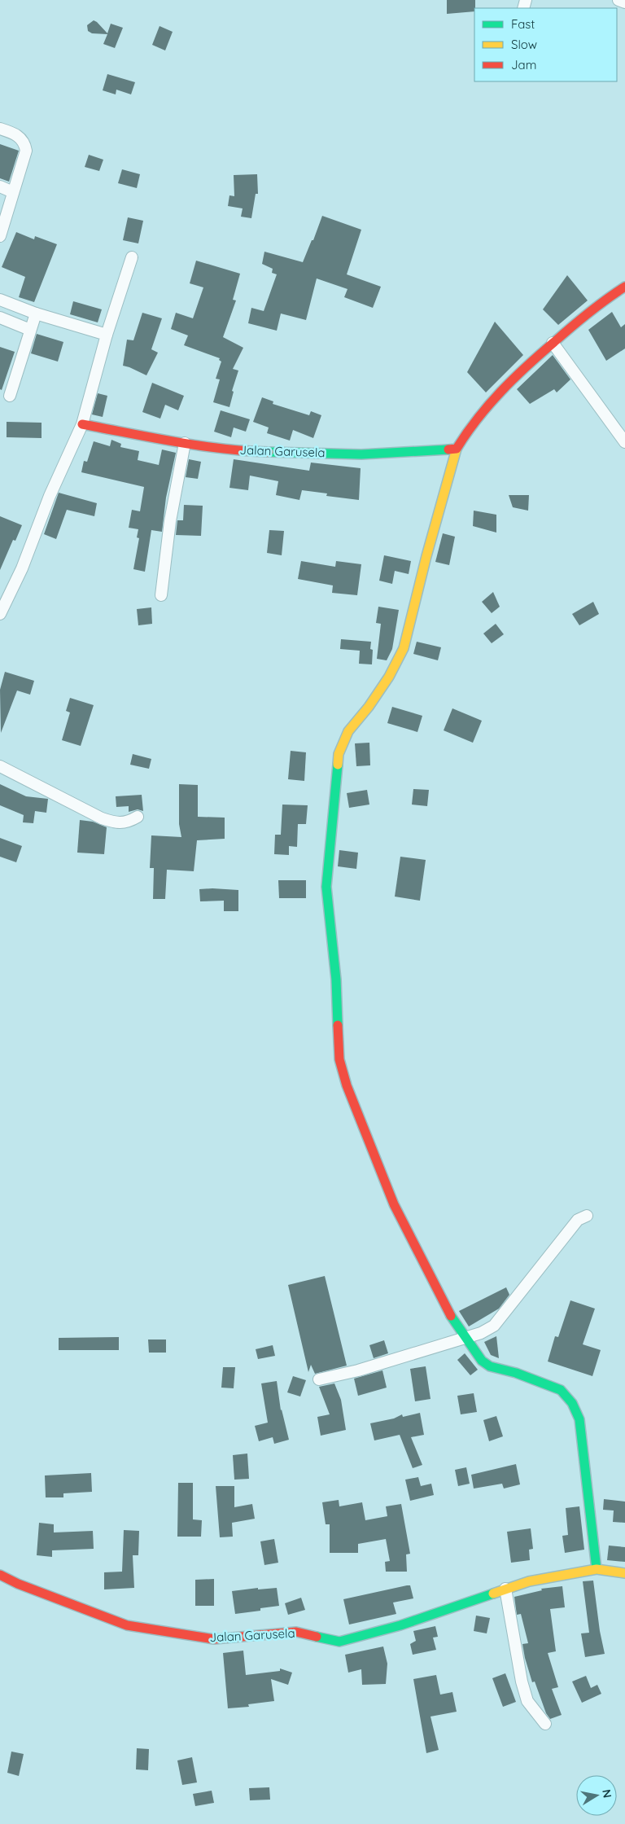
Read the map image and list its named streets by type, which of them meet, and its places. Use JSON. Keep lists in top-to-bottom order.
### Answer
{
  "streets": {
    "street": ["Jalan Garusela"]
  },
  "legend": ["Fast", "Slow", "Jam"],
  "north": "right"
}
